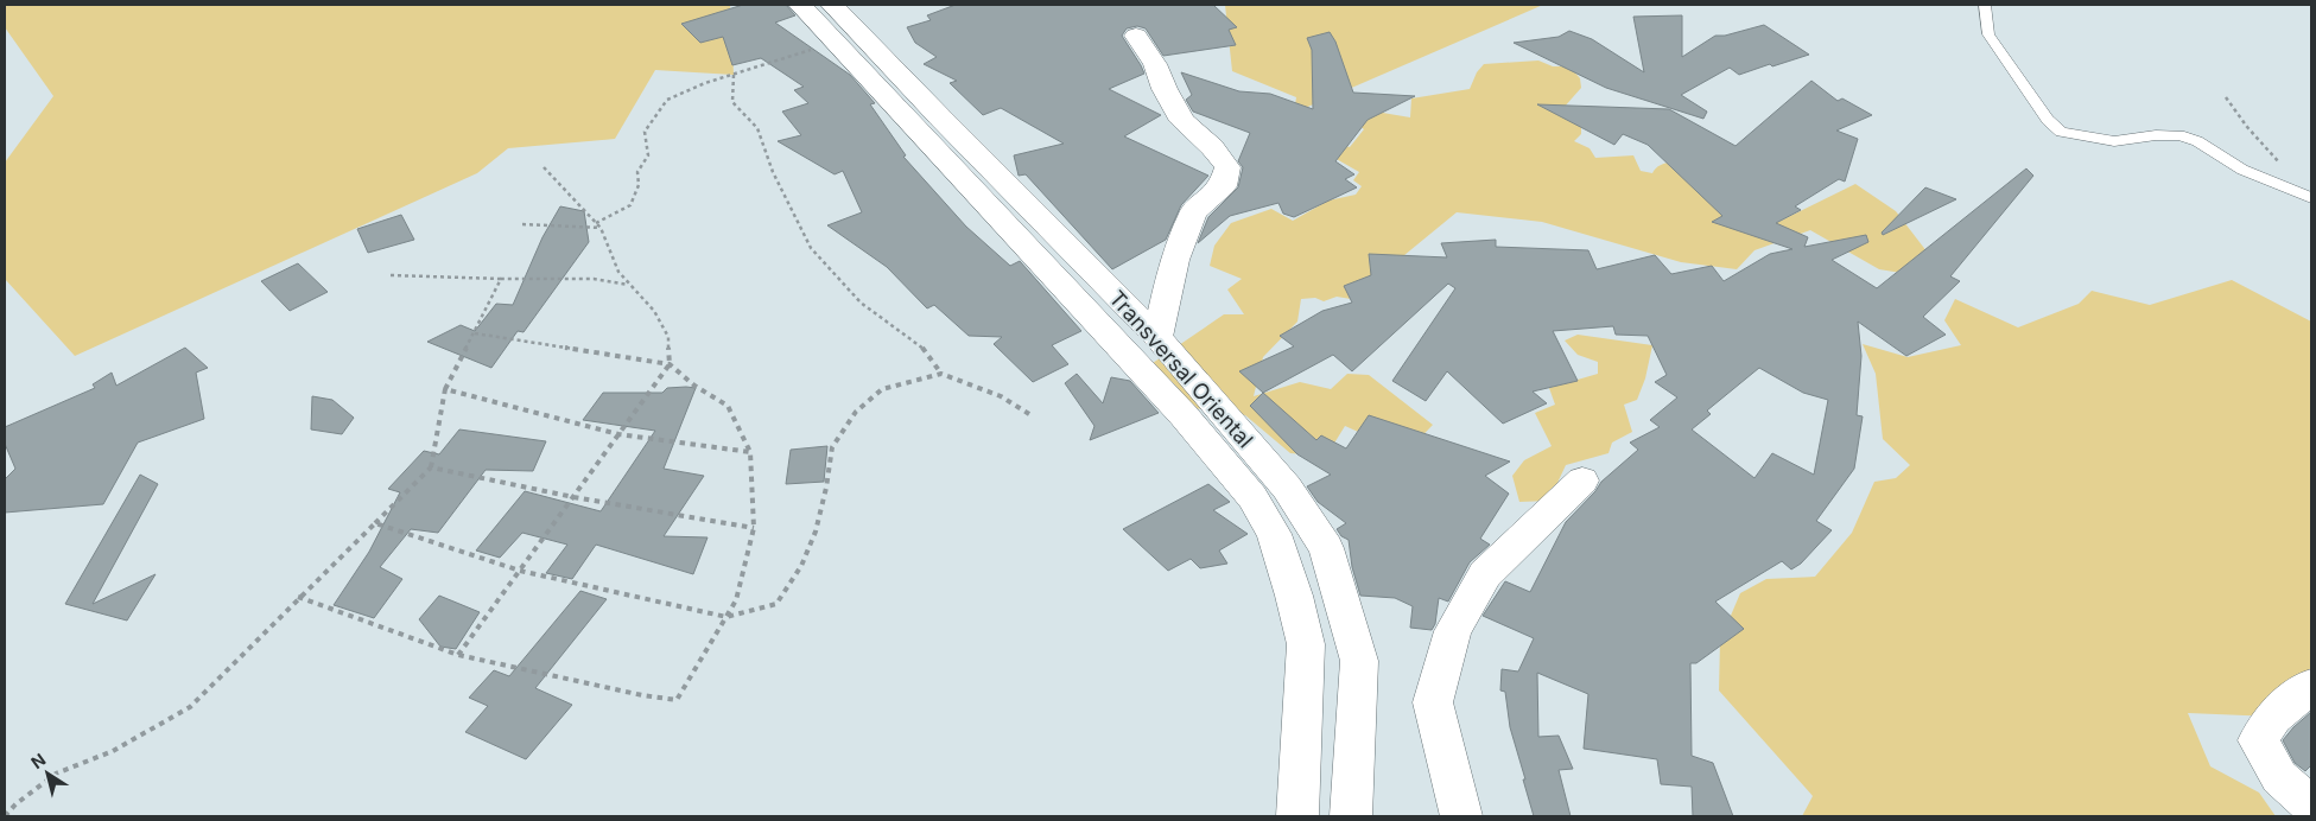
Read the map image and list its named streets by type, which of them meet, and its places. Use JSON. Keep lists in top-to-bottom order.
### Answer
{
  "streets": {
    "main road": ["Transversal Oriental"]
  },
  "north": "top left"
}
